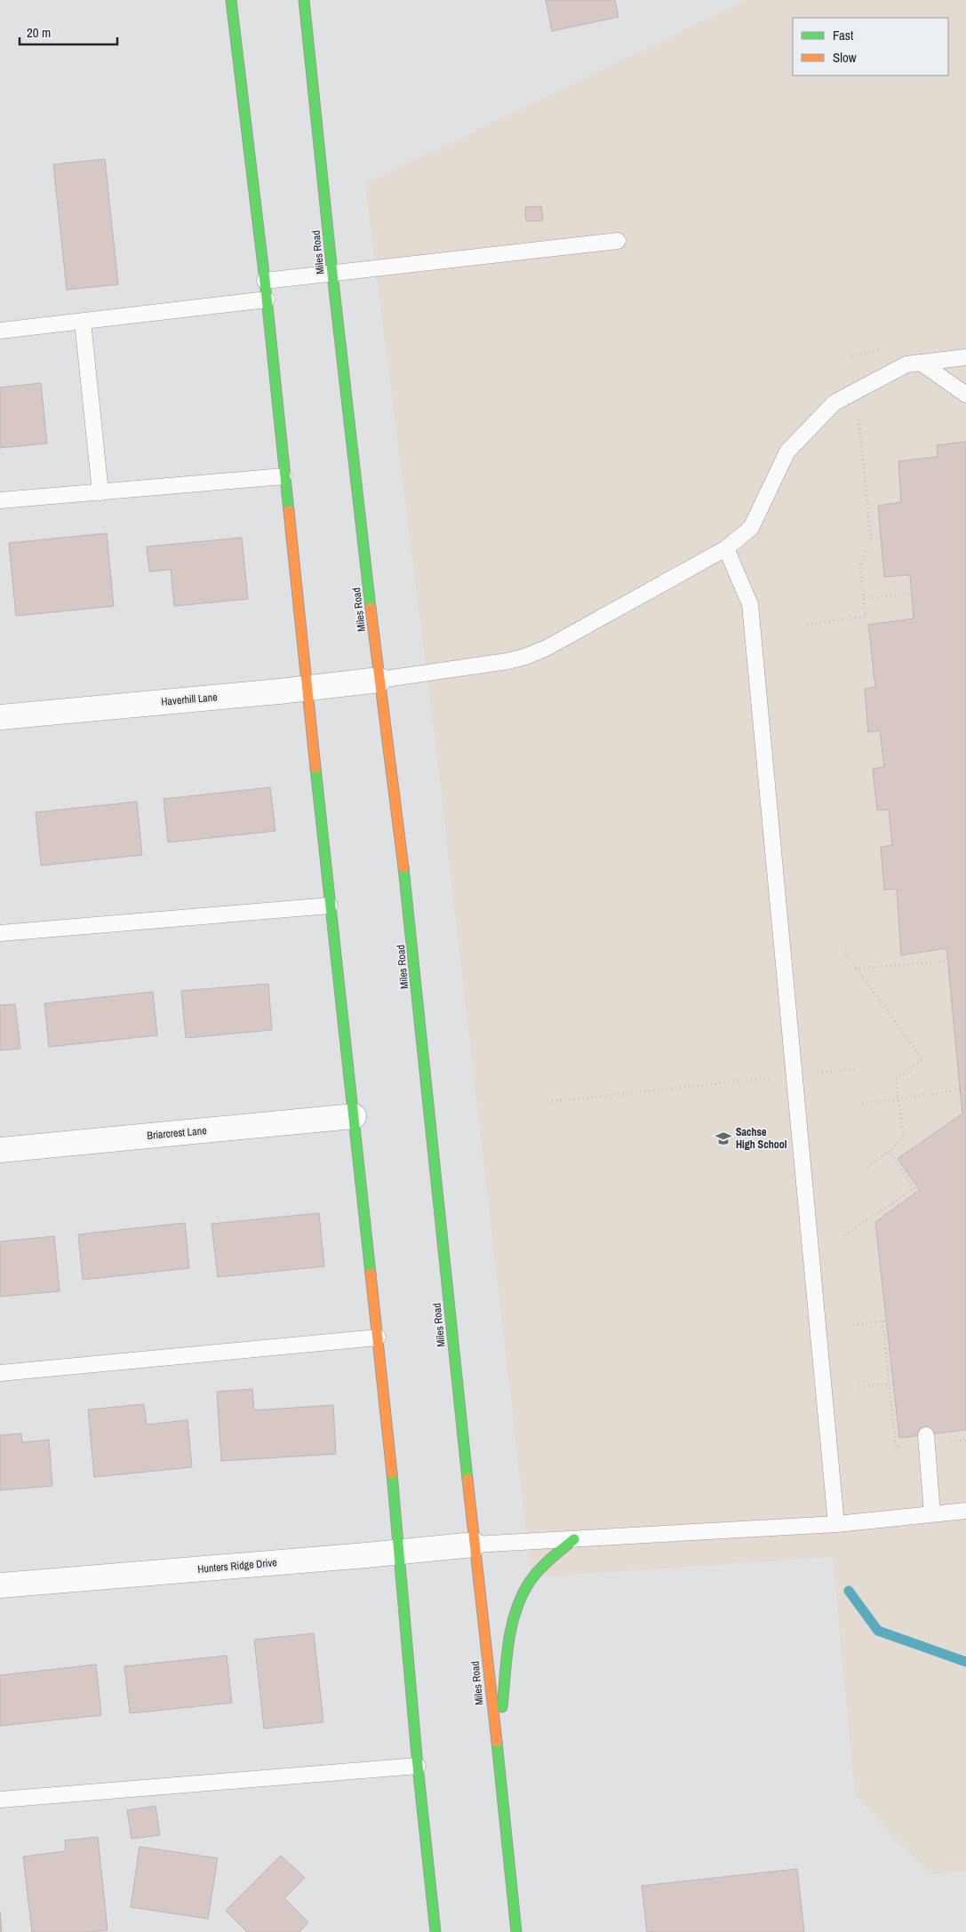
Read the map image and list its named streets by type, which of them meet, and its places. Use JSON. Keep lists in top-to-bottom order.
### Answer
{
  "streets": {
    "main road": ["Miles Road"],
    "street": ["Haverhill Lane", "Briarcrest Lane", "Hunters Ridge Drive"]
  },
  "crossings": [
    ["Miles Road", "Haverhill Lane"],
    ["Miles Road", "Hunters Ridge Drive"]
  ],
  "places": {
    "school or university": ["Sachse High School"]
  },
  "legend": ["Fast", "Slow"],
  "scale_bar": "20 m"
}
